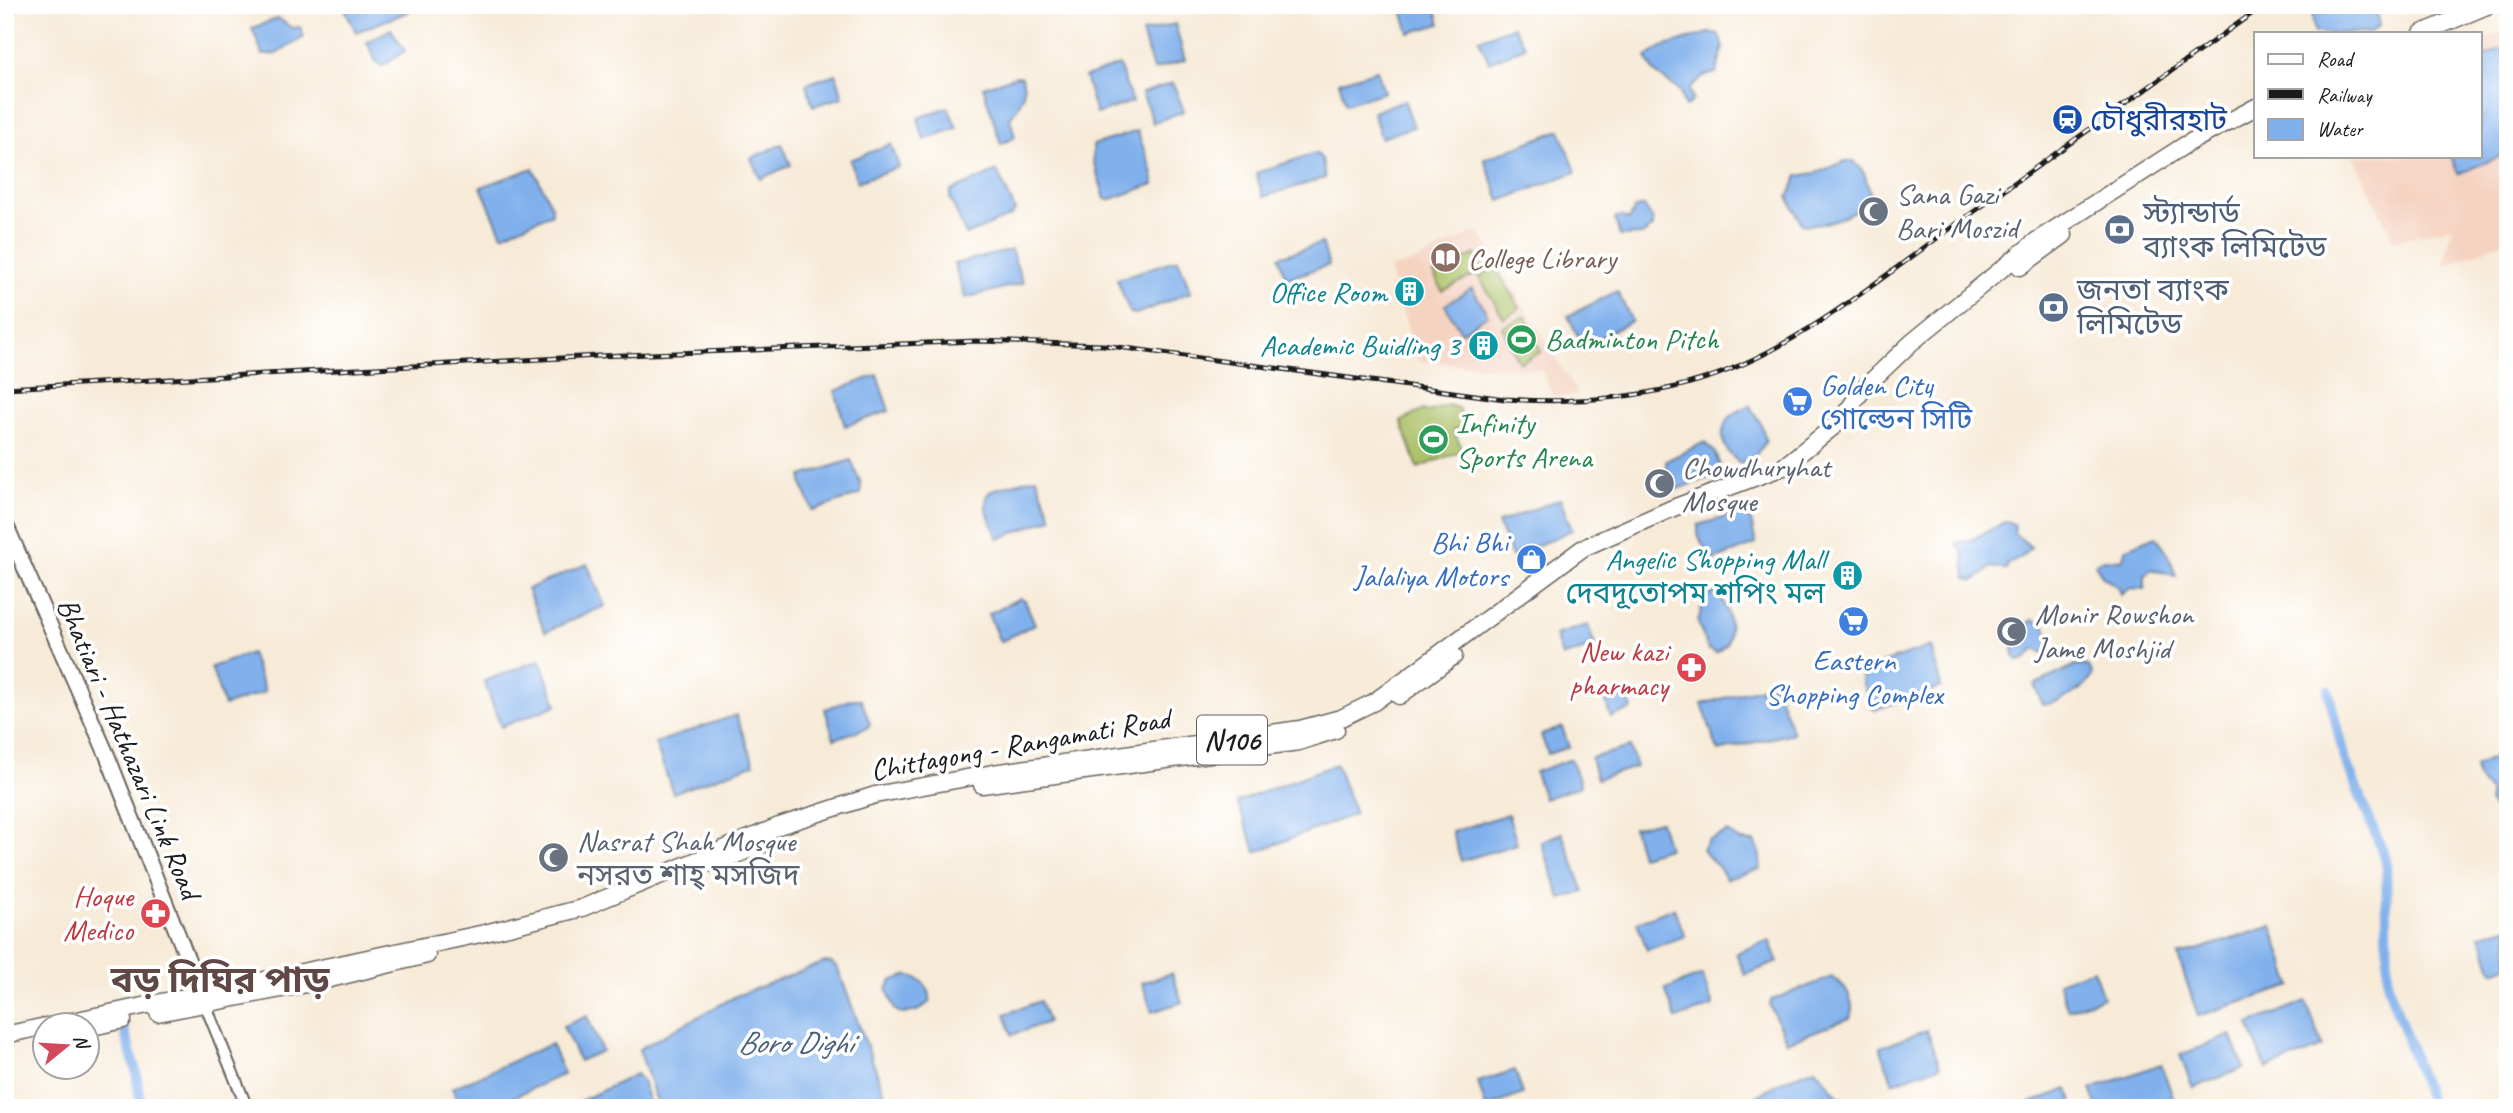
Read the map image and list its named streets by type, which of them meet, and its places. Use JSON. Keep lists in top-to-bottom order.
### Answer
{
  "streets": {
    "highway": ["N106", "Chittagong - Rangamati Road"],
    "main road": ["Bhatiari - Hathazari Link Road"]
  },
  "crossings": [
    ["Chittagong - Rangamati Road", "Bhatiari - Hathazari Link Road"]
  ],
  "districts": ["বড় দিঘির পাড়"],
  "water": ["Boro Dighi"],
  "places": {
    "station": ["চৌধুরীরহাট"],
    "mosque": [
      "Sana Gazi Bari Moszid",
      "Chowdhuryhat Mosque",
      "Monir Rowshon Jame Moshjid",
      "Nasrat Shah Mosque নসরত শাহ্‌ মসজিদ"
    ],
    "bank": ["স্ট্যান্ডার্ড ব্যাংক লিমিটেড", "জনতা ব্যাংক লিমিটেড"],
    "library": ["College Library"],
    "building": ["Office Room", "Academic Buidling 3", "Angelic Shopping Mall দেবদূতোপম শপিং মল"],
    "sports": ["Badminton Pitch", "Infinity Sports Arena"],
    "supermarket": ["Golden City গোল্ডেন সিটি", "Eastern Shopping Complex"],
    "shop": ["Bhi Bhi Jalaliya Motors"],
    "pharmacy": ["New kazi pharmacy", "Hoque Medico"]
  },
  "legend": ["Road", "Railway", "Water"],
  "north": "right"
}
